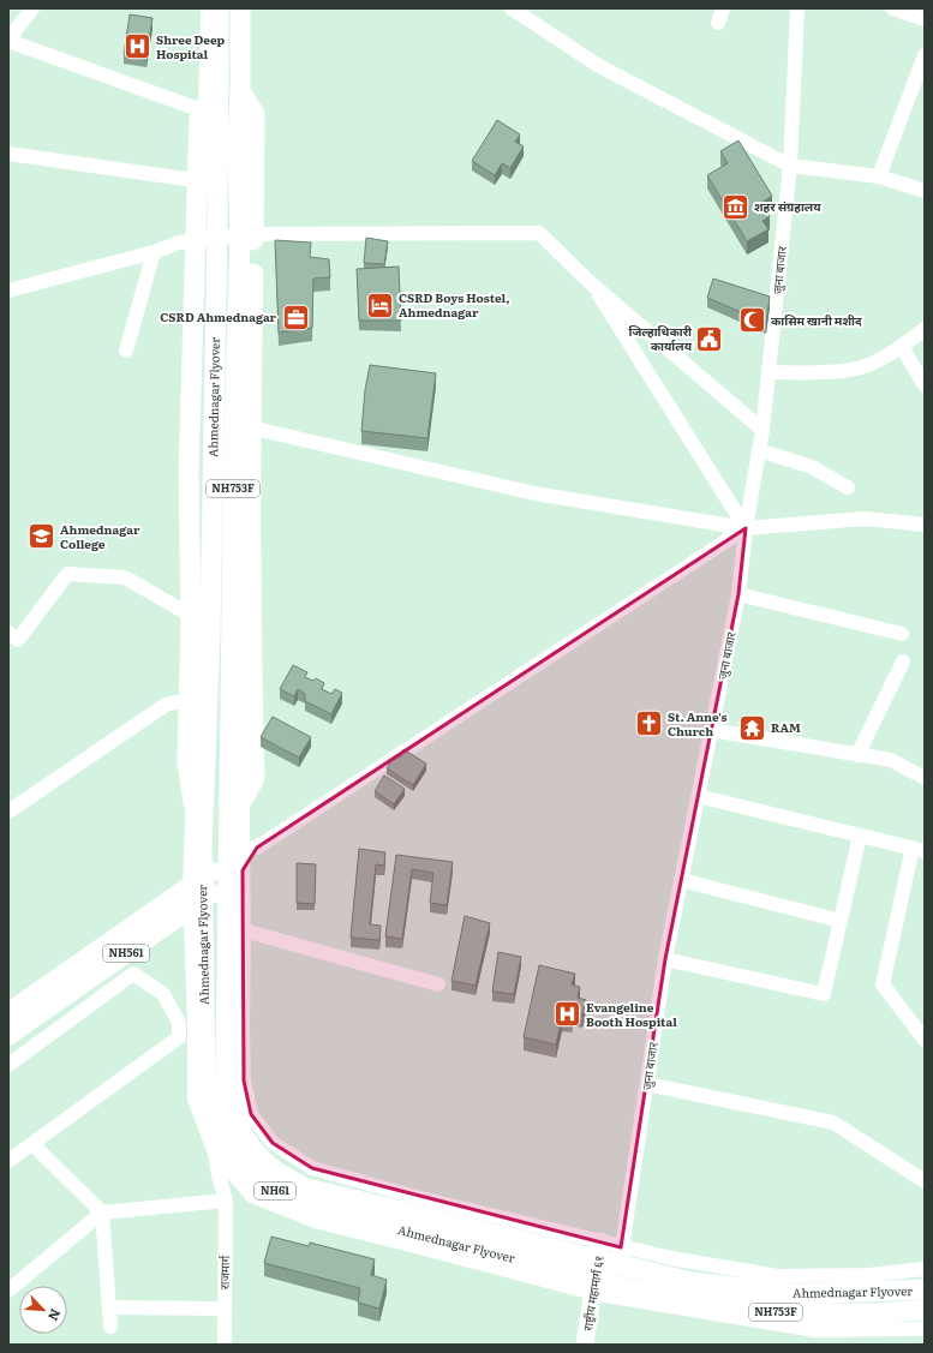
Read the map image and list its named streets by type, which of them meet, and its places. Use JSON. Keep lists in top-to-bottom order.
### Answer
{
  "streets": {
    "highway": [
      "Ahmednagar Flyover",
      "NH753F",
      "NH561",
      "NH61"
    ],
    "main road": ["राष्ट्रीय महामार्ग ६१"],
    "street": ["जुना बाजार", "राजमार्ग"]
  },
  "crossings": [
    ["जुना बाजार", "Ahmednagar Flyover"]
  ],
  "places": {
    "hospital": ["Shree Deep Hospital", "Evangeline Booth Hospital"],
    "museum": ["शहर संग्रहालय"],
    "hotel": ["CSRD Boys Hostel, Ahmednagar"],
    "office": ["CSRD Ahmednagar"],
    "mosque": ["कासिम खानी मशीद"],
    "public building": ["जिल्हाधिकारी कार्यालय"],
    "school or university": ["Ahmednagar College"],
    "church": ["St. Anne's Church"],
    "temple": ["RAM"]
  },
  "north": "bottom right"
}
